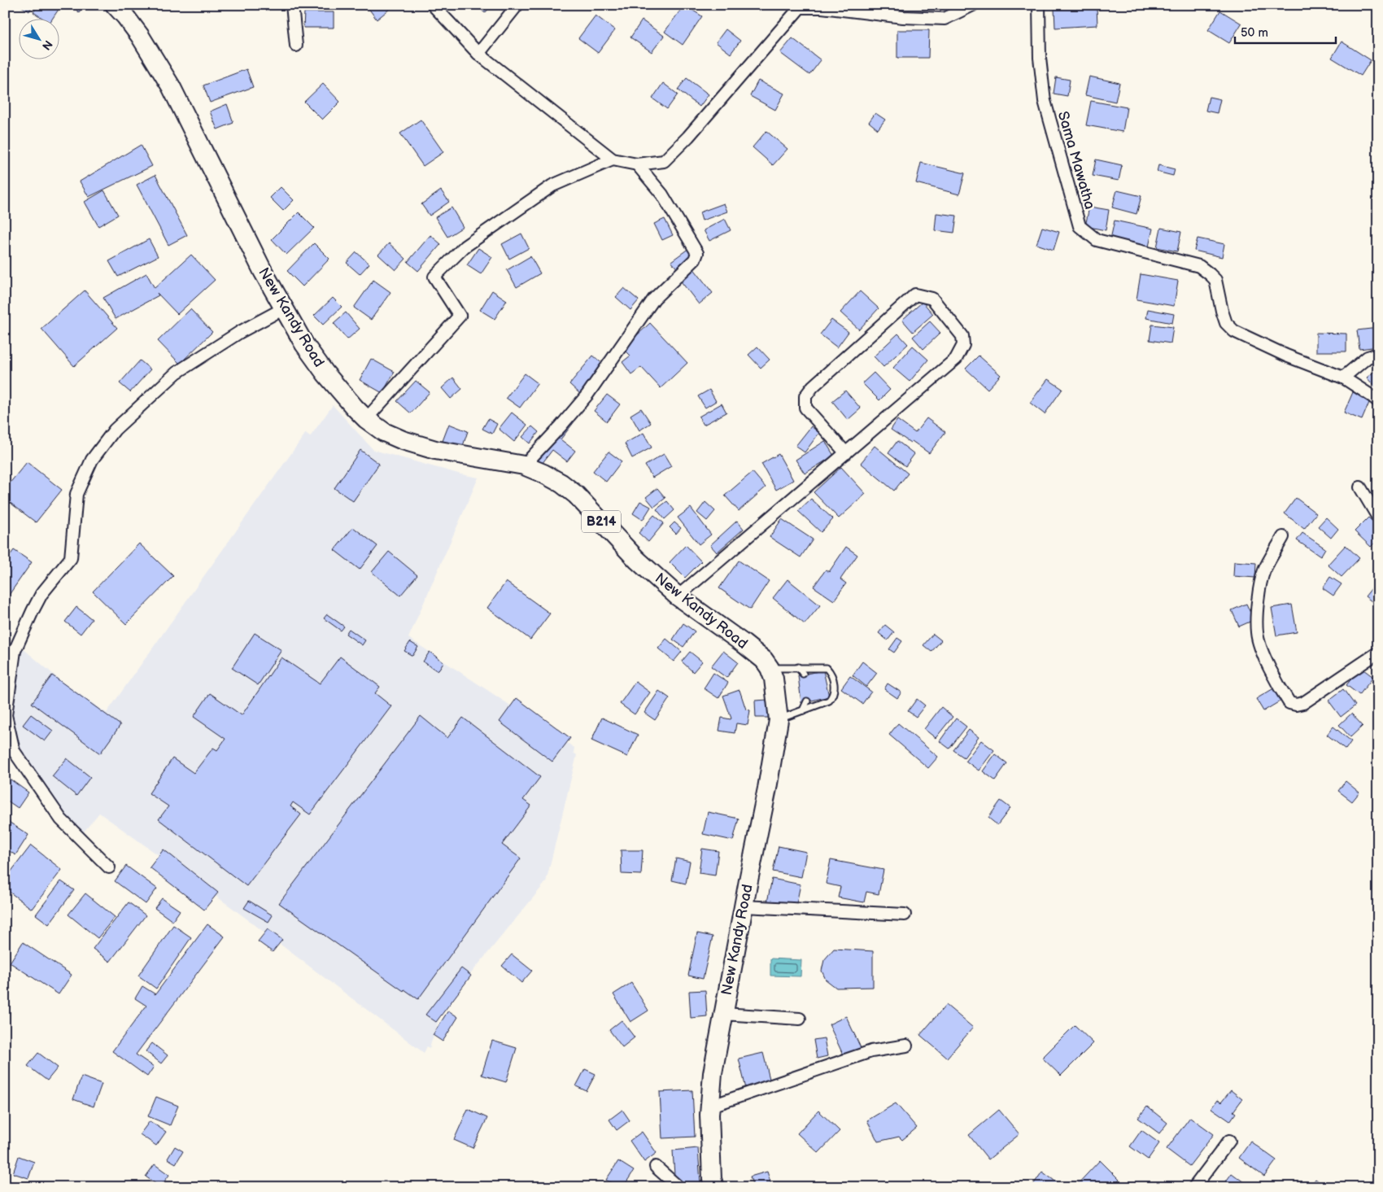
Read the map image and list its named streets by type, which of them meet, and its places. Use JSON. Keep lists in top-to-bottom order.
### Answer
{
  "streets": {
    "main road": ["New Kandy Road", "B214"],
    "street": ["Sama Mawatha"]
  },
  "scale_bar": "50 m",
  "north": "bottom right"
}
